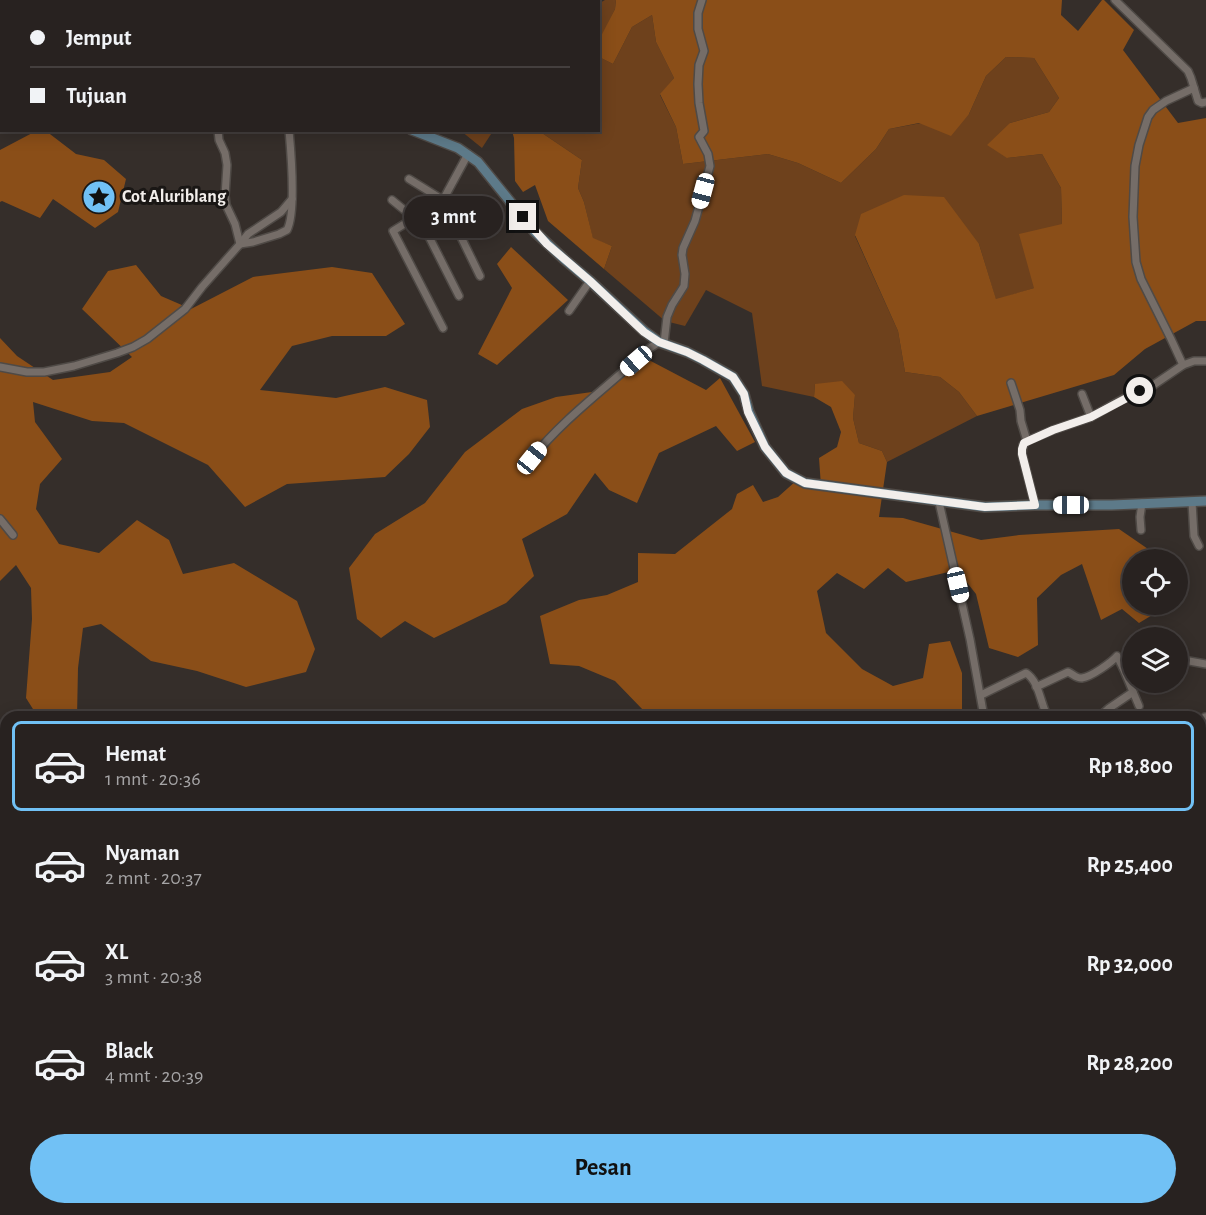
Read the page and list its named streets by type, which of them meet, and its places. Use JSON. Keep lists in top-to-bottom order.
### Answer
{
  "places": {
    "place": ["Cot Aluriblang"]
  },
  "page": {
    "banner": ["Jemput", "Tujuan"],
    "bubble": "3 mnt",
    "list": [
      {
        "name": "Hemat",
        "note": "1 mnt · 20:36",
        "value": "Rp 18,800"
      },
      {
        "name": "Nyaman",
        "note": "2 mnt · 20:37",
        "value": "Rp 25,400"
      },
      {
        "name": "XL",
        "note": "3 mnt · 20:38",
        "value": "Rp 32,000"
      },
      {
        "name": "Black",
        "note": "4 mnt · 20:39",
        "value": "Rp 28,200"
      }
    ],
    "buttons": "Pesan"
  }
}
